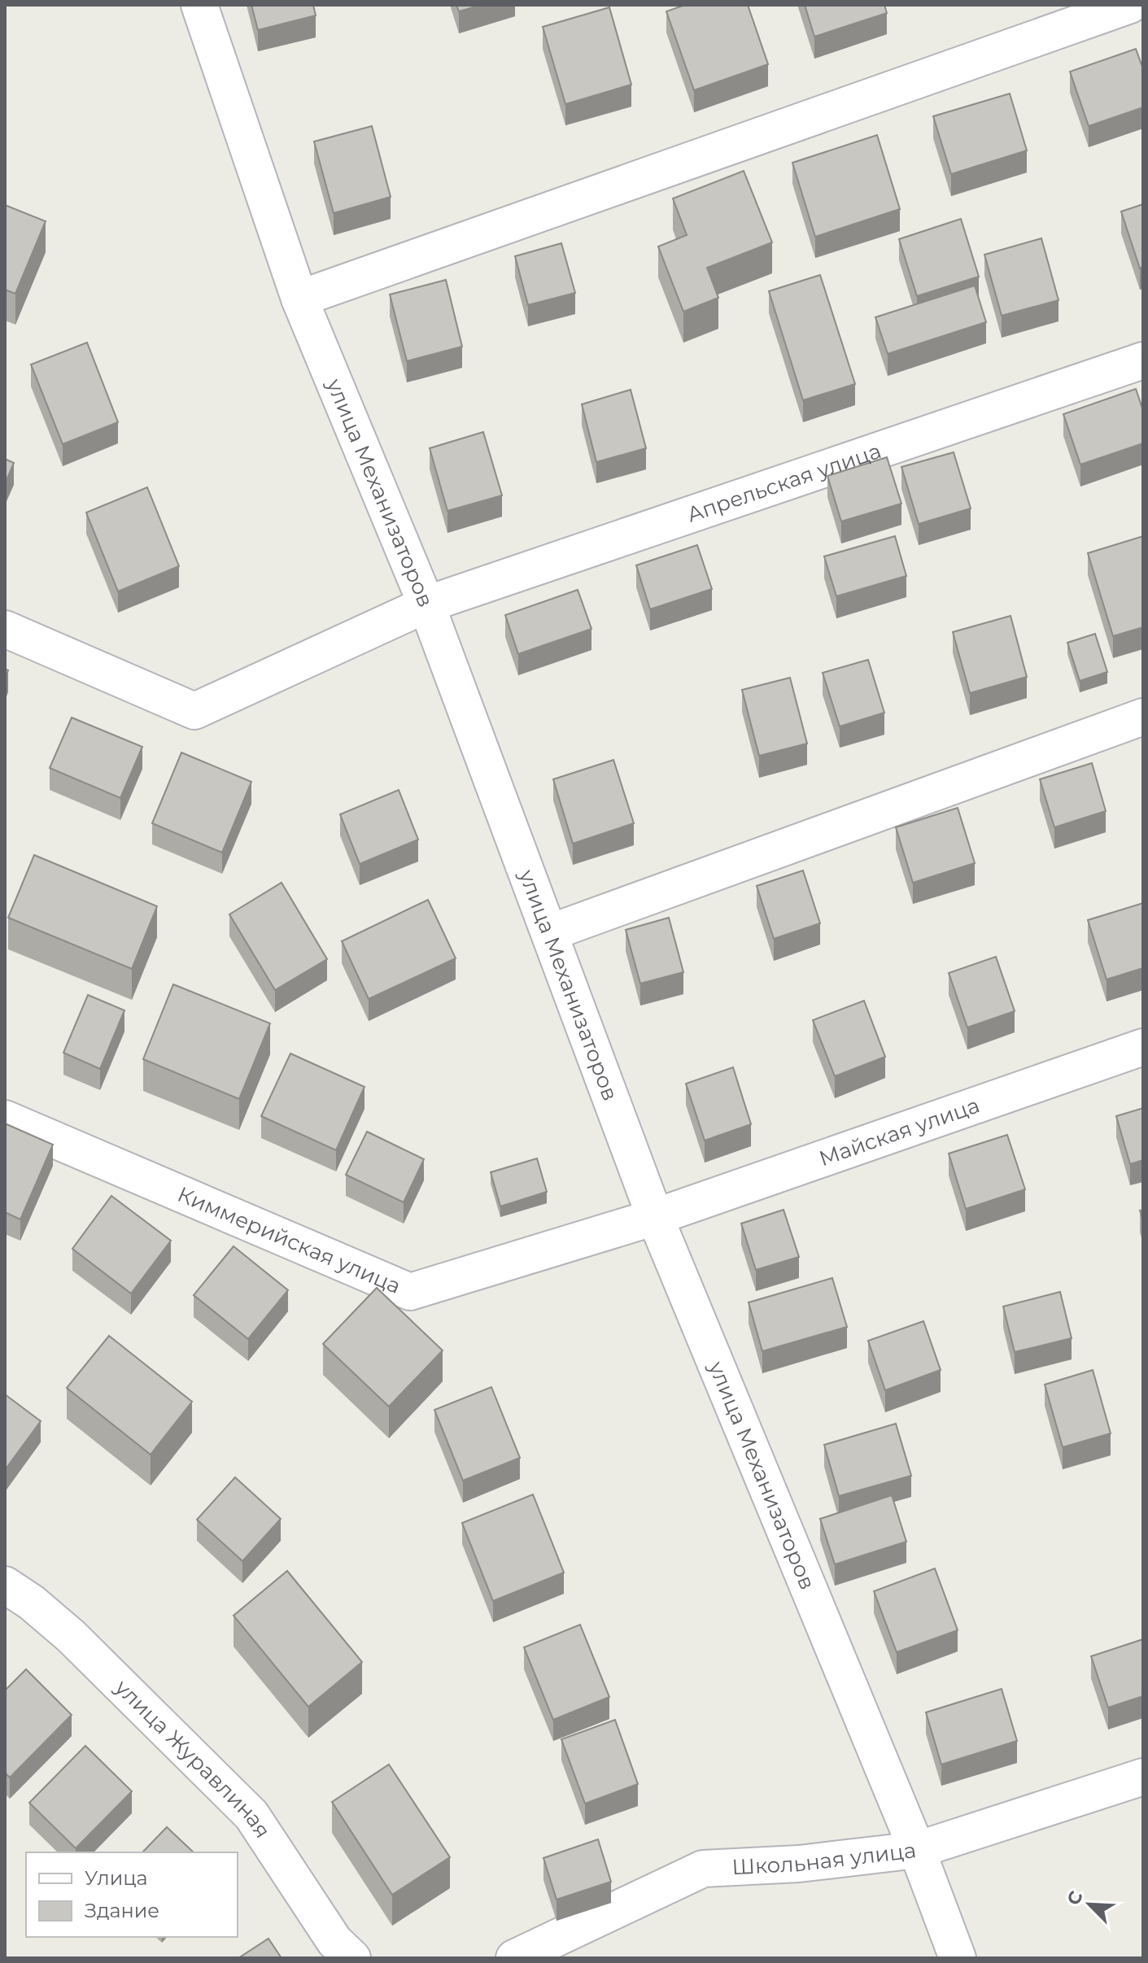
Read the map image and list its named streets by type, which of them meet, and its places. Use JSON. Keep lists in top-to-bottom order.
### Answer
{
  "streets": {
    "street": [
      "Апрельская улица",
      "улица Механизаторов",
      "Майская улица",
      "Киммерийская улица",
      "улица Журавлиная",
      "Школьная улица"
    ]
  },
  "crossings": [
    ["Апрельская улица", "улица Механизаторов"],
    ["улица Механизаторов", "Майская улица"],
    ["улица Механизаторов", "Киммерийская улица"],
    ["улица Механизаторов", "Школьная улица"],
    ["Майская улица", "Киммерийская улица"]
  ],
  "legend": ["Улица", "Здание"],
  "north": "top left"
}
